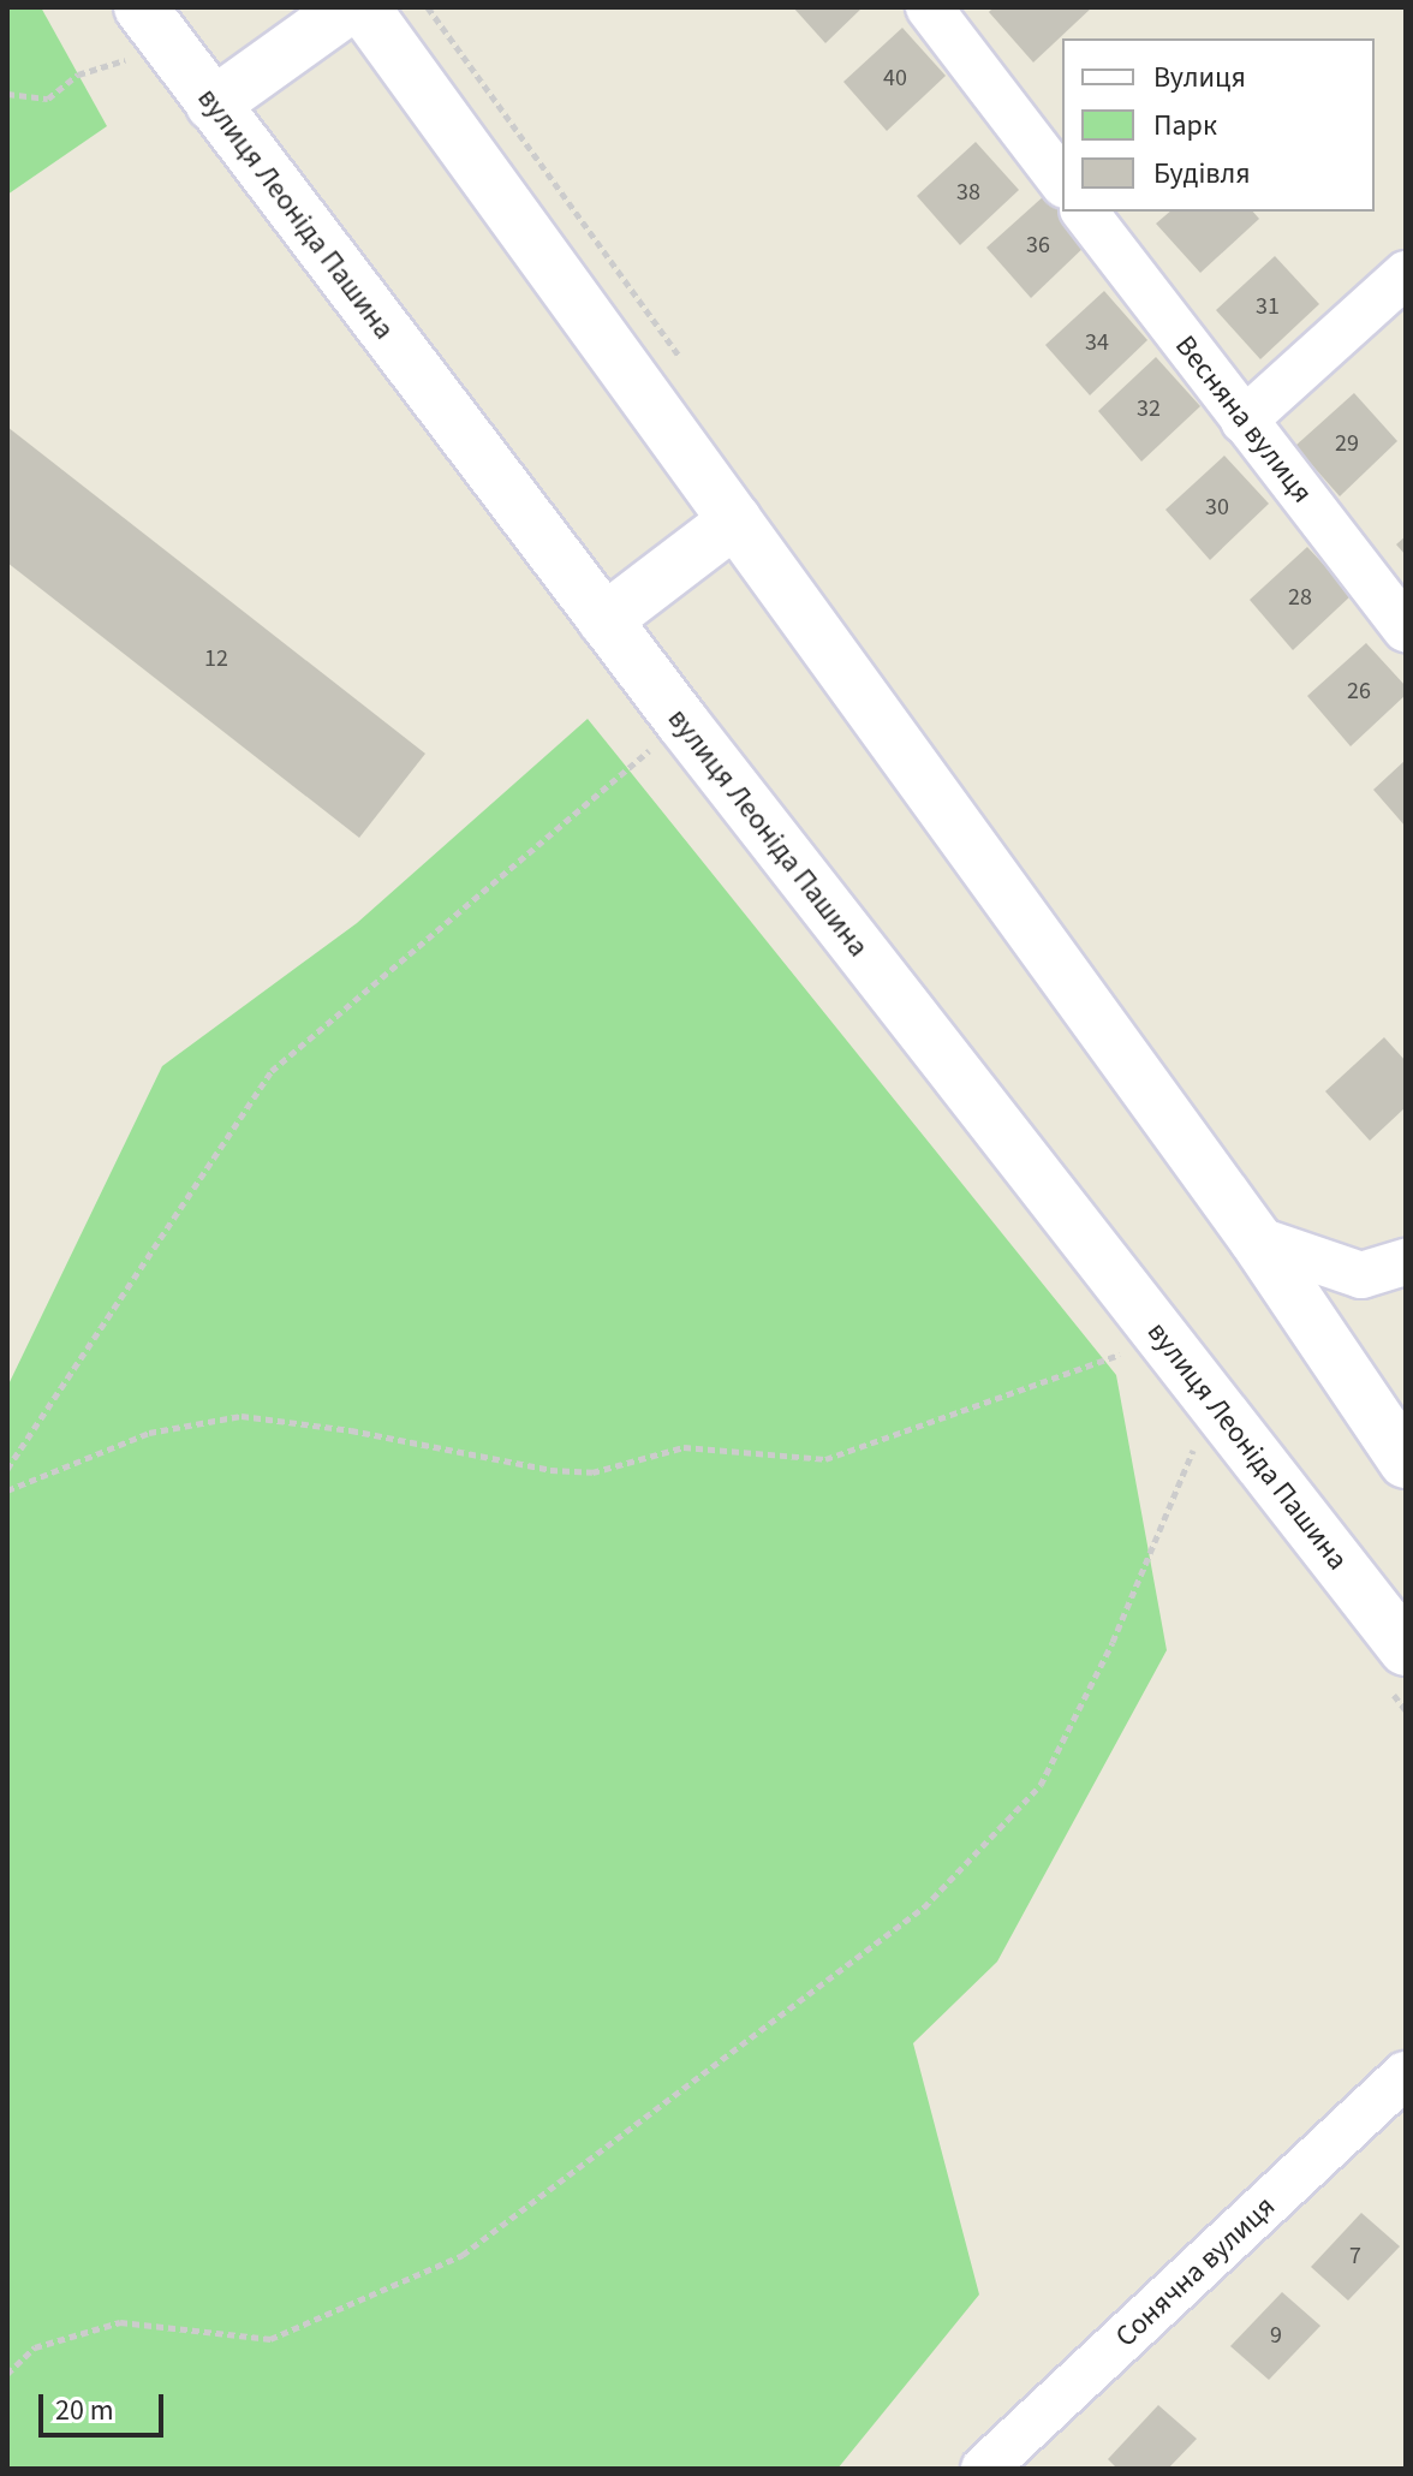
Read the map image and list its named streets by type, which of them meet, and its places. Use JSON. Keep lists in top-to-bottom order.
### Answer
{
  "streets": {
    "main road": ["вулиця Леоніда Пашина"],
    "street": ["Весняна вулиця", "Сонячна вулиця"]
  },
  "house_numbers": [
    "40",
    "38",
    "36",
    "31",
    "34",
    "32",
    "29",
    "30",
    "28",
    "12",
    "26",
    "7",
    "9"
  ],
  "legend": ["Вулиця", "Парк", "Будівля"],
  "scale_bar": "20 m"
}
